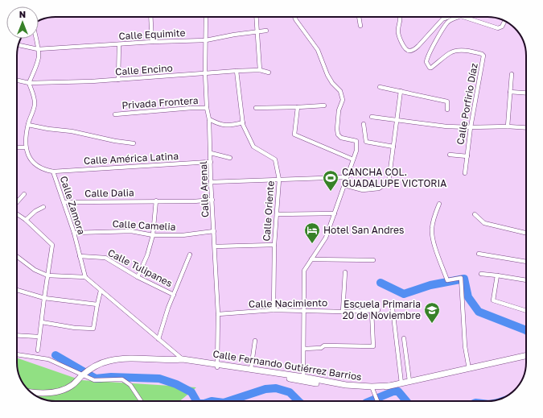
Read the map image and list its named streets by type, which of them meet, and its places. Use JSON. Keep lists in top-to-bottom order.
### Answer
{
  "streets": {
    "main road": ["Calle Fernando Gutiérrez Barrios"],
    "street": [
      "Calle Equimite",
      "Calle Encino",
      "Privada Frontera",
      "Calle Porfirio Díaz",
      "Calle América Latina",
      "Calle Arenal",
      "Calle Dalia",
      "Calle Zamora",
      "Calle Oriente",
      "Calle Camelia",
      "Calle Tulipanes",
      "Calle Nacimiento"
    ]
  },
  "crossings": [
    ["Calle Equimite", "Calle Arenal"],
    ["Calle Encino", "Calle Arenal"],
    ["Calle Encino", "Calle Oriente"],
    ["Privada Frontera", "Calle Arenal"],
    ["Calle América Latina", "Calle Arenal"],
    ["Calle América Latina", "Calle Zamora"],
    ["Calle Arenal", "Calle Dalia"],
    ["Calle Arenal", "Calle Camelia"],
    ["Calle Arenal", "Calle Nacimiento"],
    ["Calle Arenal", "Calle Fernando Gutiérrez Barrios"],
    ["Calle Dalia", "Calle Zamora"],
    ["Calle Zamora", "Calle Camelia"],
    ["Calle Zamora", "Calle Tulipanes"],
    ["Calle Oriente", "Calle Nacimiento"]
  ],
  "places": {
    "sports": ["CANCHA COL. GUADALUPE VICTORIA"],
    "hotel": ["Hotel San Andres"],
    "school or university": ["Escuela Primaria 20 de Noviembre"]
  },
  "north": "top"
}
